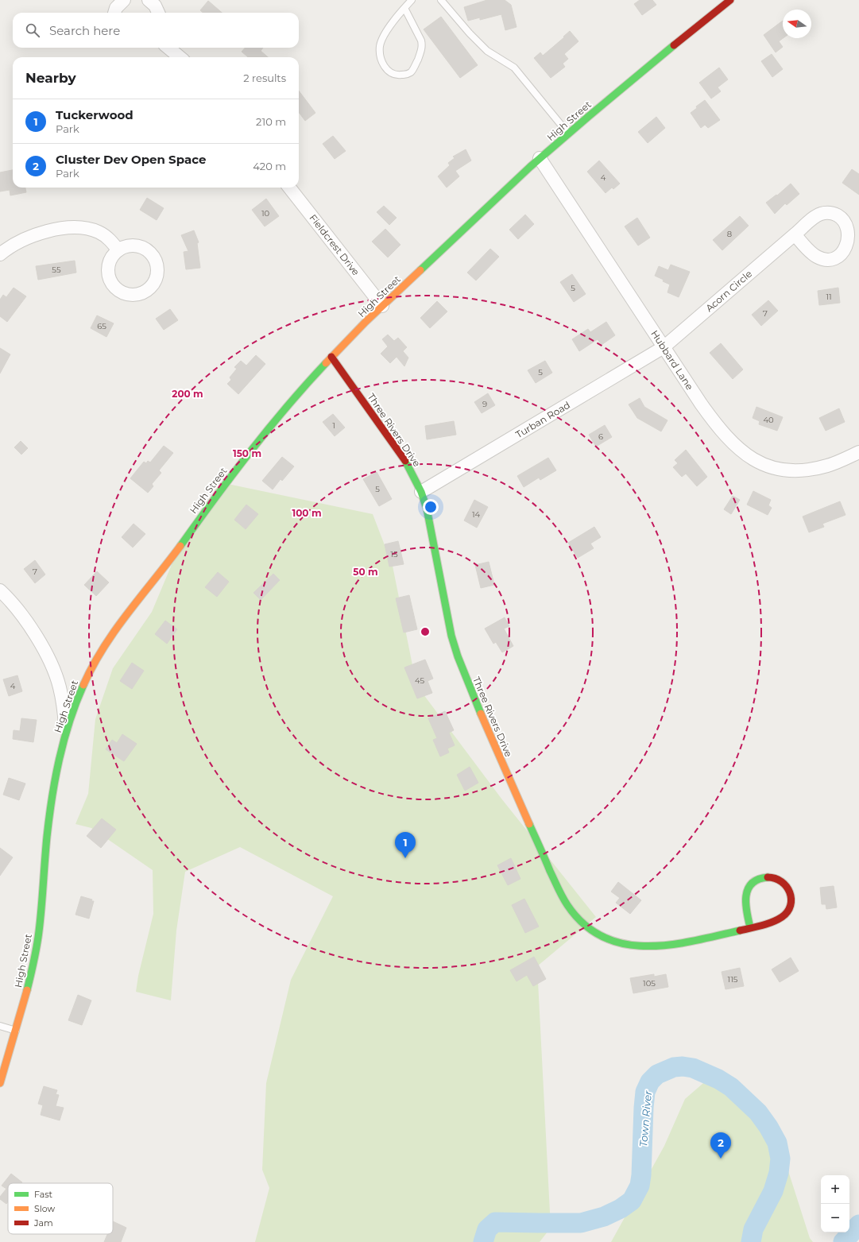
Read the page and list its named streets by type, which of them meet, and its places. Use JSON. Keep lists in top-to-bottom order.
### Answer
{
  "streets": {
    "street": [
      "High Street",
      "Fieldcrest Drive",
      "Acorn Circle",
      "Hubbard Lane",
      "Turban Road",
      "Three Rivers Drive"
    ]
  },
  "crossings": [
    ["High Street", "Fieldcrest Drive"],
    ["High Street", "Hubbard Lane"],
    ["High Street", "Three Rivers Drive"],
    ["Acorn Circle", "Hubbard Lane"],
    ["Acorn Circle", "Turban Road"],
    ["Hubbard Lane", "Turban Road"],
    ["Turban Road", "Three Rivers Drive"]
  ],
  "water": ["Town River"],
  "house_numbers": [
    "4",
    "10",
    "8",
    "55",
    "5",
    "11",
    "7",
    "65",
    "5",
    "9",
    "40",
    "1",
    "6",
    "5",
    "14",
    "15",
    "7",
    "45",
    "4",
    "115",
    "105"
  ],
  "legend": ["Fast", "Slow", "Jam"],
  "north": "left",
  "page": {
    "search": "Search here",
    "heading": ["Nearby", "2 results"],
    "list": [
      {
        "mark": "1",
        "name": "Tuckerwood",
        "note": "Park",
        "value": "210 m"
      },
      {
        "mark": "2",
        "name": "Cluster Dev Open Space",
        "note": "Park",
        "value": "420 m"
      }
    ],
    "pins": ["1", "2"],
    "map_buttons": ["+", "−"]
  },
  "rings": [
    "200 m",
    "150 m",
    "100 m",
    "50 m"
  ]
}
